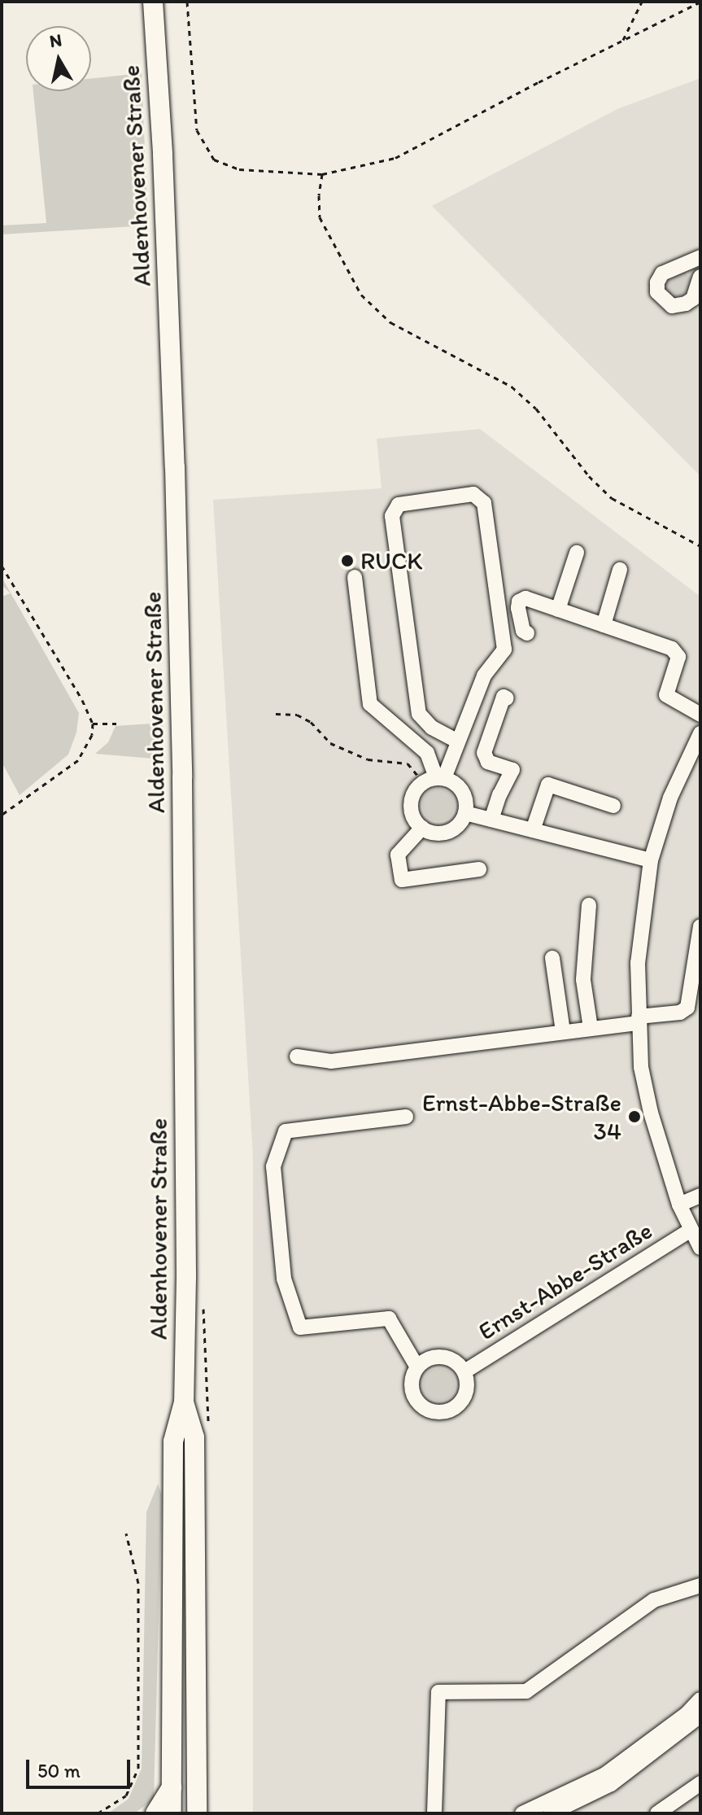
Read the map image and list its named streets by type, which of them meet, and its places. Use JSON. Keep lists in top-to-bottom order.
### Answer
{
  "streets": {
    "main road": ["Aldenhovener Straße"],
    "street": ["Ernst-Abbe-Straße"]
  },
  "places": ["RUCK", "Ernst-Abbe-Straße 34"],
  "scale_bar": "50 m",
  "north": "top"
}
